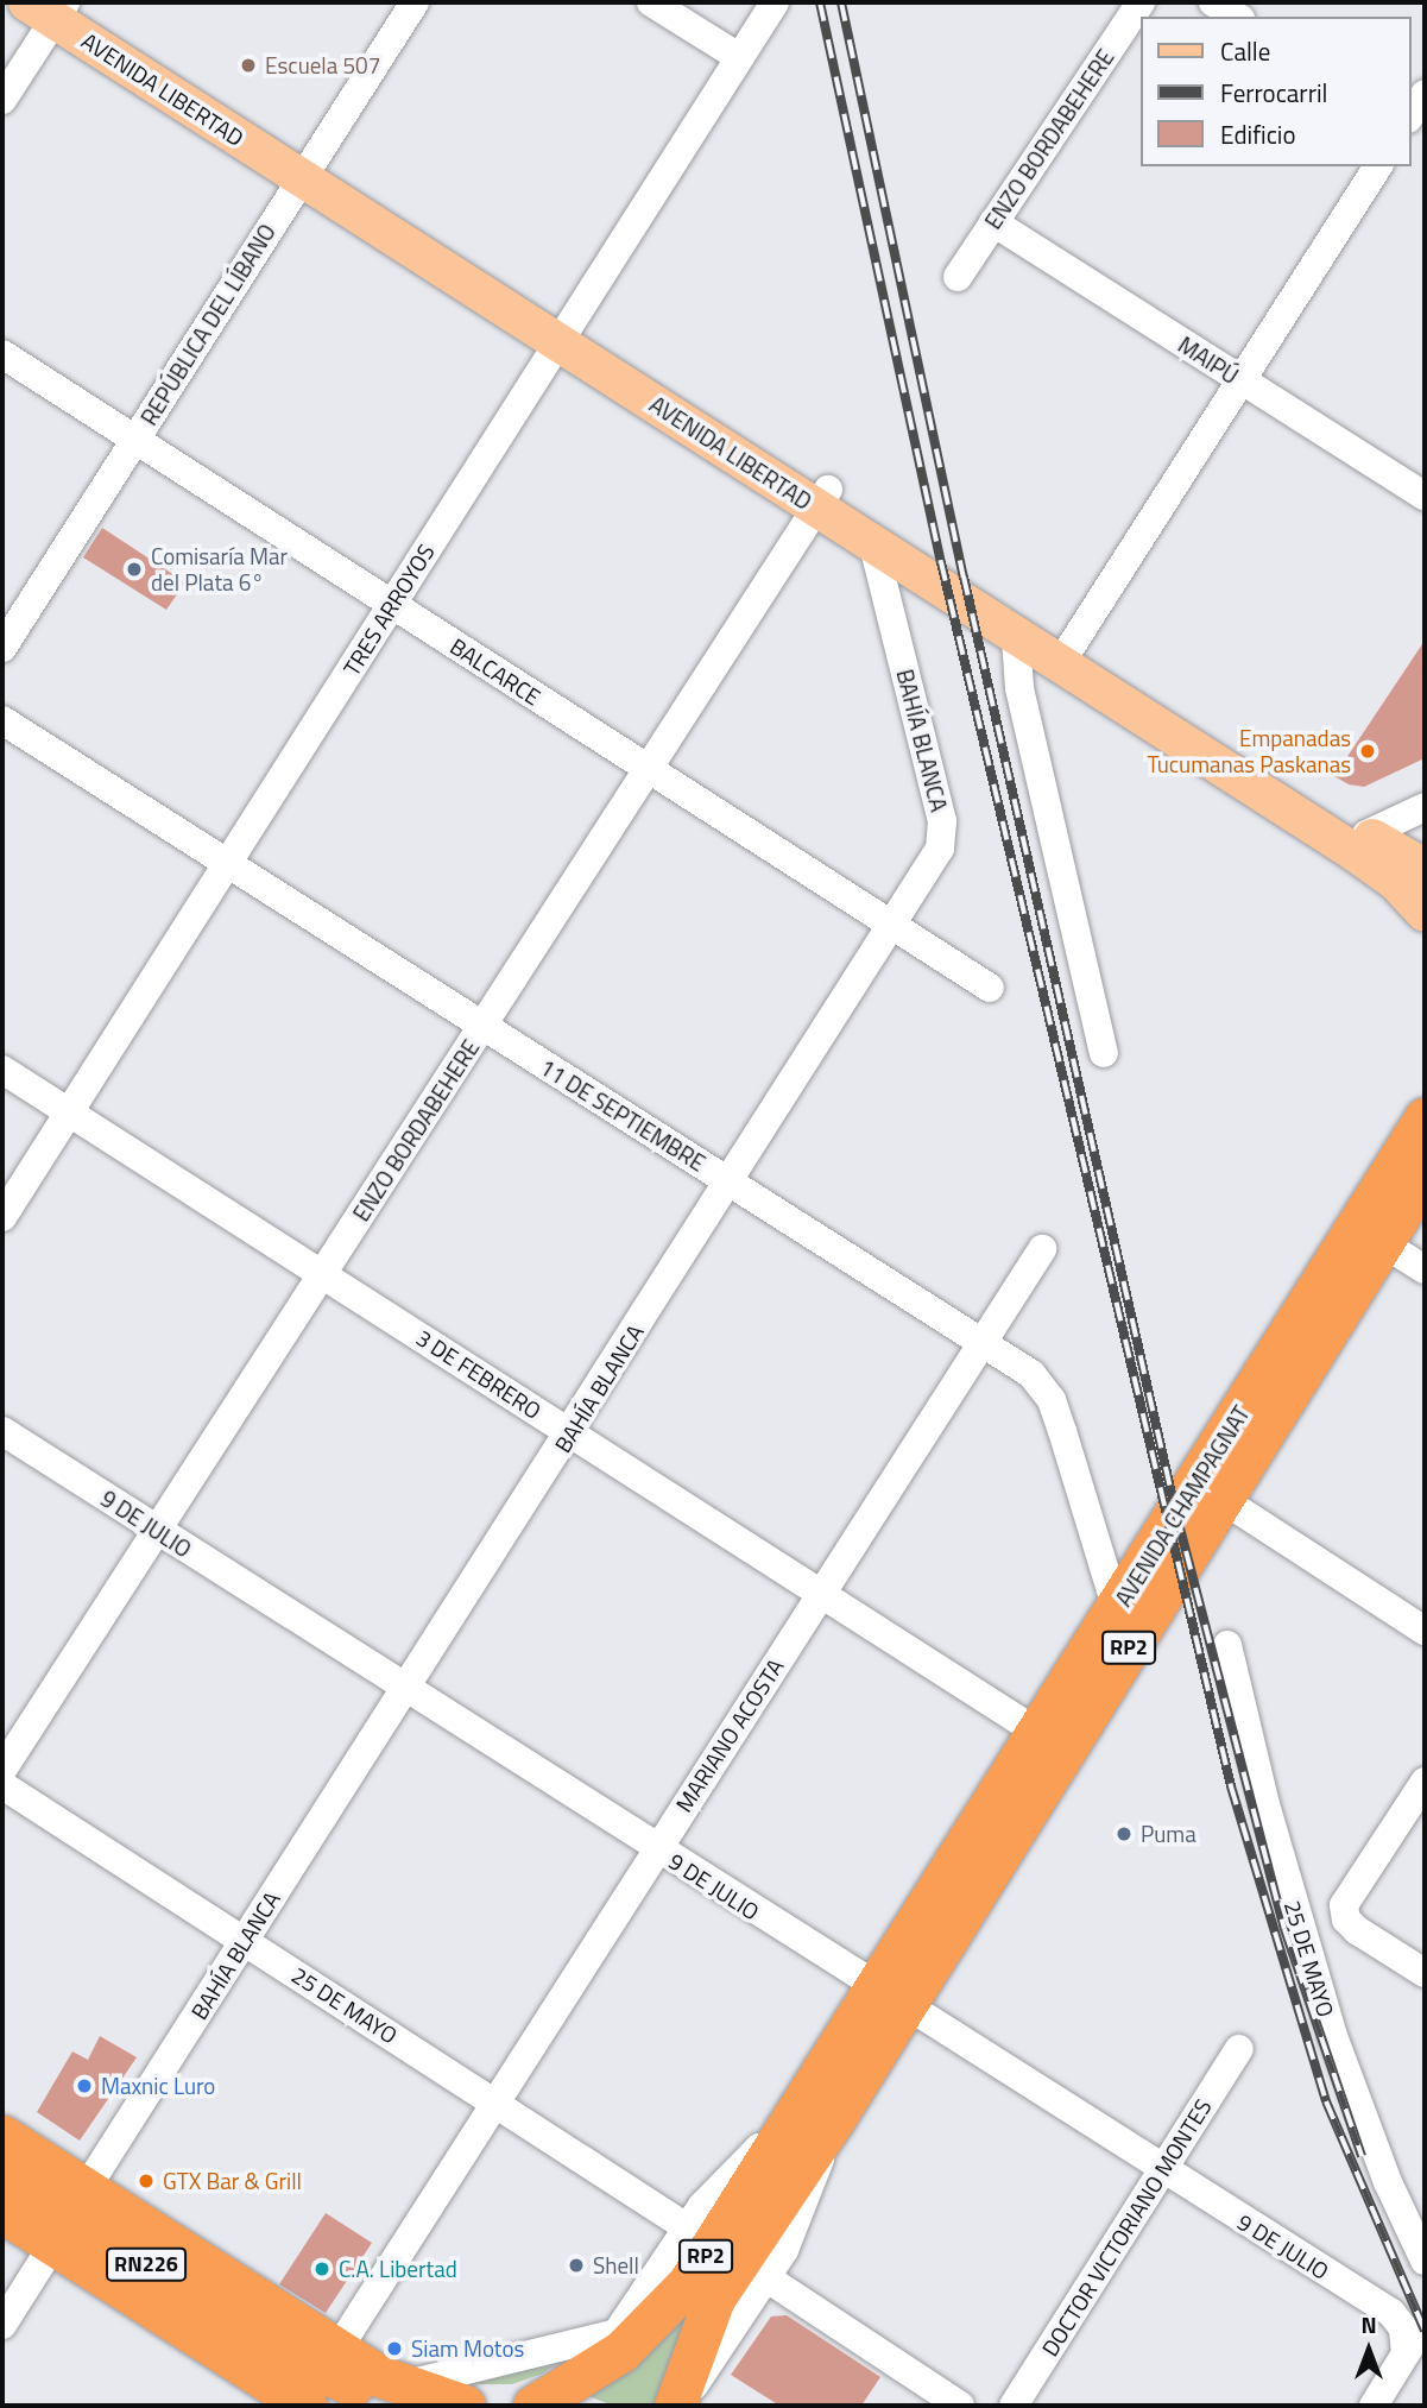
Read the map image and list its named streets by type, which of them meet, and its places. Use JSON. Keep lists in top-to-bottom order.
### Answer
{
  "streets": {
    "highway": ["AVENIDA CHAMPAGNAT", "RP2", "RN226"],
    "main road": ["AVENIDA LIBERTAD"],
    "street": [
      "ENZO BORDABEHERE",
      "REPÚBLICA DEL LÍBANO",
      "MAIPÚ",
      "TRES ARROYOS",
      "BALCARCE",
      "BAHÍA BLANCA",
      "11 DE SEPTIEMBRE",
      "3 DE FEBRERO",
      "9 DE JULIO",
      "MARIANO ACOSTA",
      "25 DE MAYO",
      "DOCTOR VICTORIANO MONTES"
    ]
  },
  "crossings": [
    ["AVENIDA LIBERTAD", "ENZO BORDABEHERE"],
    ["AVENIDA LIBERTAD", "REPÚBLICA DEL LÍBANO"],
    ["AVENIDA LIBERTAD", "TRES ARROYOS"],
    ["AVENIDA LIBERTAD", "BAHÍA BLANCA"],
    ["ENZO BORDABEHERE", "MAIPÚ"],
    ["ENZO BORDABEHERE", "BALCARCE"],
    ["ENZO BORDABEHERE", "11 DE SEPTIEMBRE"],
    ["ENZO BORDABEHERE", "3 DE FEBRERO"],
    ["ENZO BORDABEHERE", "9 DE JULIO"],
    ["REPÚBLICA DEL LÍBANO", "BALCARCE"],
    ["TRES ARROYOS", "BALCARCE"],
    ["TRES ARROYOS", "11 DE SEPTIEMBRE"],
    ["TRES ARROYOS", "3 DE FEBRERO"],
    ["BALCARCE", "BAHÍA BLANCA"],
    ["BAHÍA BLANCA", "11 DE SEPTIEMBRE"],
    ["BAHÍA BLANCA", "3 DE FEBRERO"],
    ["BAHÍA BLANCA", "9 DE JULIO"],
    ["BAHÍA BLANCA", "25 DE MAYO"],
    ["11 DE SEPTIEMBRE", "AVENIDA CHAMPAGNAT"],
    ["11 DE SEPTIEMBRE", "MARIANO ACOSTA"],
    ["3 DE FEBRERO", "AVENIDA CHAMPAGNAT"],
    ["3 DE FEBRERO", "MARIANO ACOSTA"],
    ["AVENIDA CHAMPAGNAT", "9 DE JULIO"],
    ["AVENIDA CHAMPAGNAT", "25 DE MAYO"],
    ["9 DE JULIO", "MARIANO ACOSTA"],
    ["9 DE JULIO", "DOCTOR VICTORIANO MONTES"],
    ["MARIANO ACOSTA", "25 DE MAYO"]
  ],
  "places": [
    "Escuela 507",
    "Comisaría Mar del Plata 6°",
    "Empanadas Tucumanas Paskanas",
    "Puma",
    "Maxnic Luro",
    "GTX Bar & Grill",
    "Shell",
    "C.A. Libertad",
    "Siam Motos"
  ],
  "legend": ["Calle", "Ferrocarril", "Edificio"],
  "north": "top"
}
